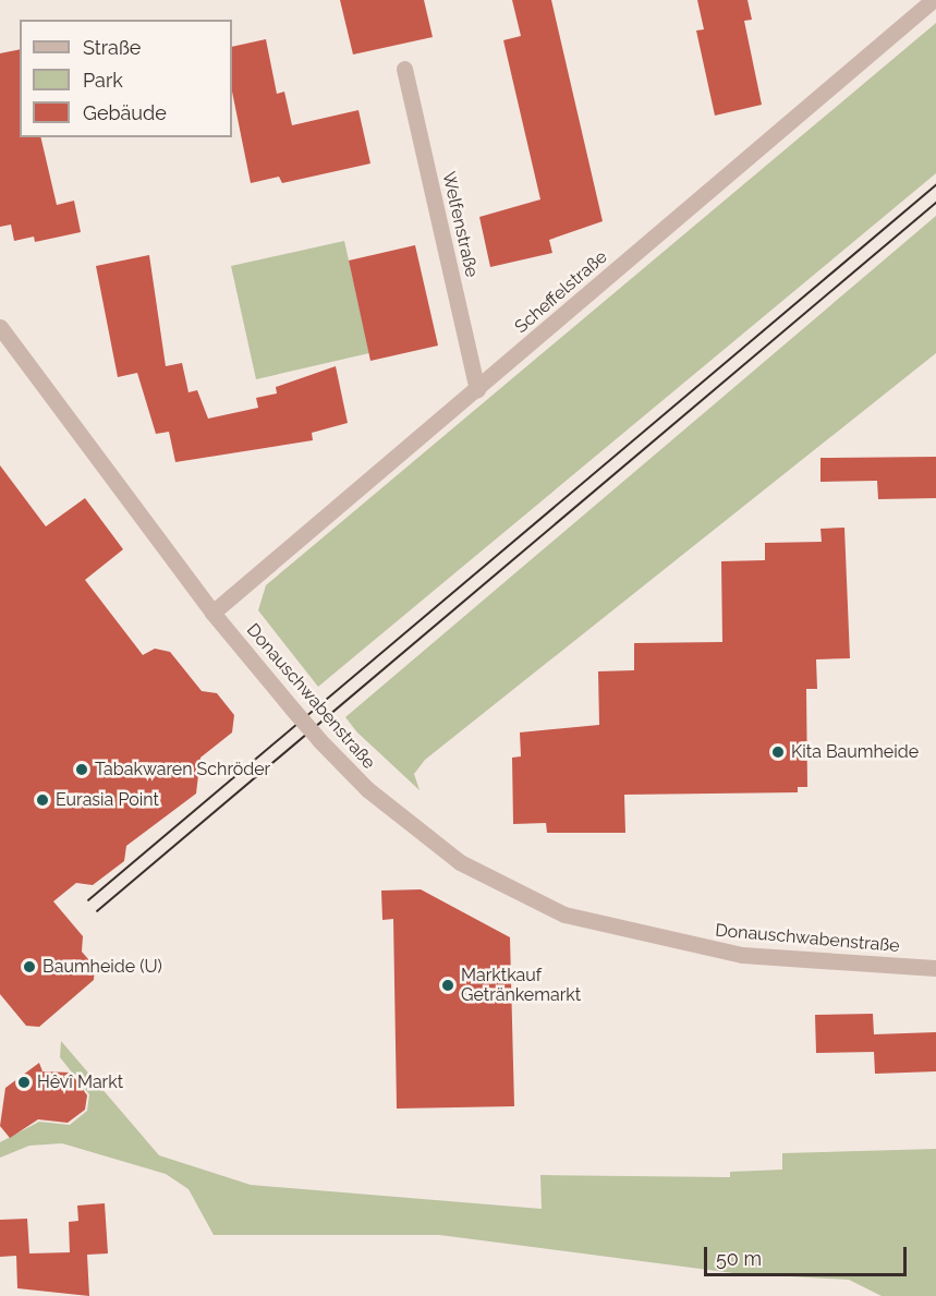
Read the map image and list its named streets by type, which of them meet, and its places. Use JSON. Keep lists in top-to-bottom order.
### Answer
{
  "streets": {
    "street": ["Welfenstraße", "Scheffelstraße", "Donauschwabenstraße"]
  },
  "crossings": [
    ["Welfenstraße", "Scheffelstraße"],
    ["Scheffelstraße", "Donauschwabenstraße"]
  ],
  "places": [
    "Kita Baumheide",
    "Tabakwaren Schröder",
    "Eurasia Point",
    "Baumheide (U)",
    "Marktkauf Getränkemarkt",
    "Hêvî Markt"
  ],
  "legend": ["Straße", "Park", "Gebäude"],
  "scale_bar": "50 m"
}
